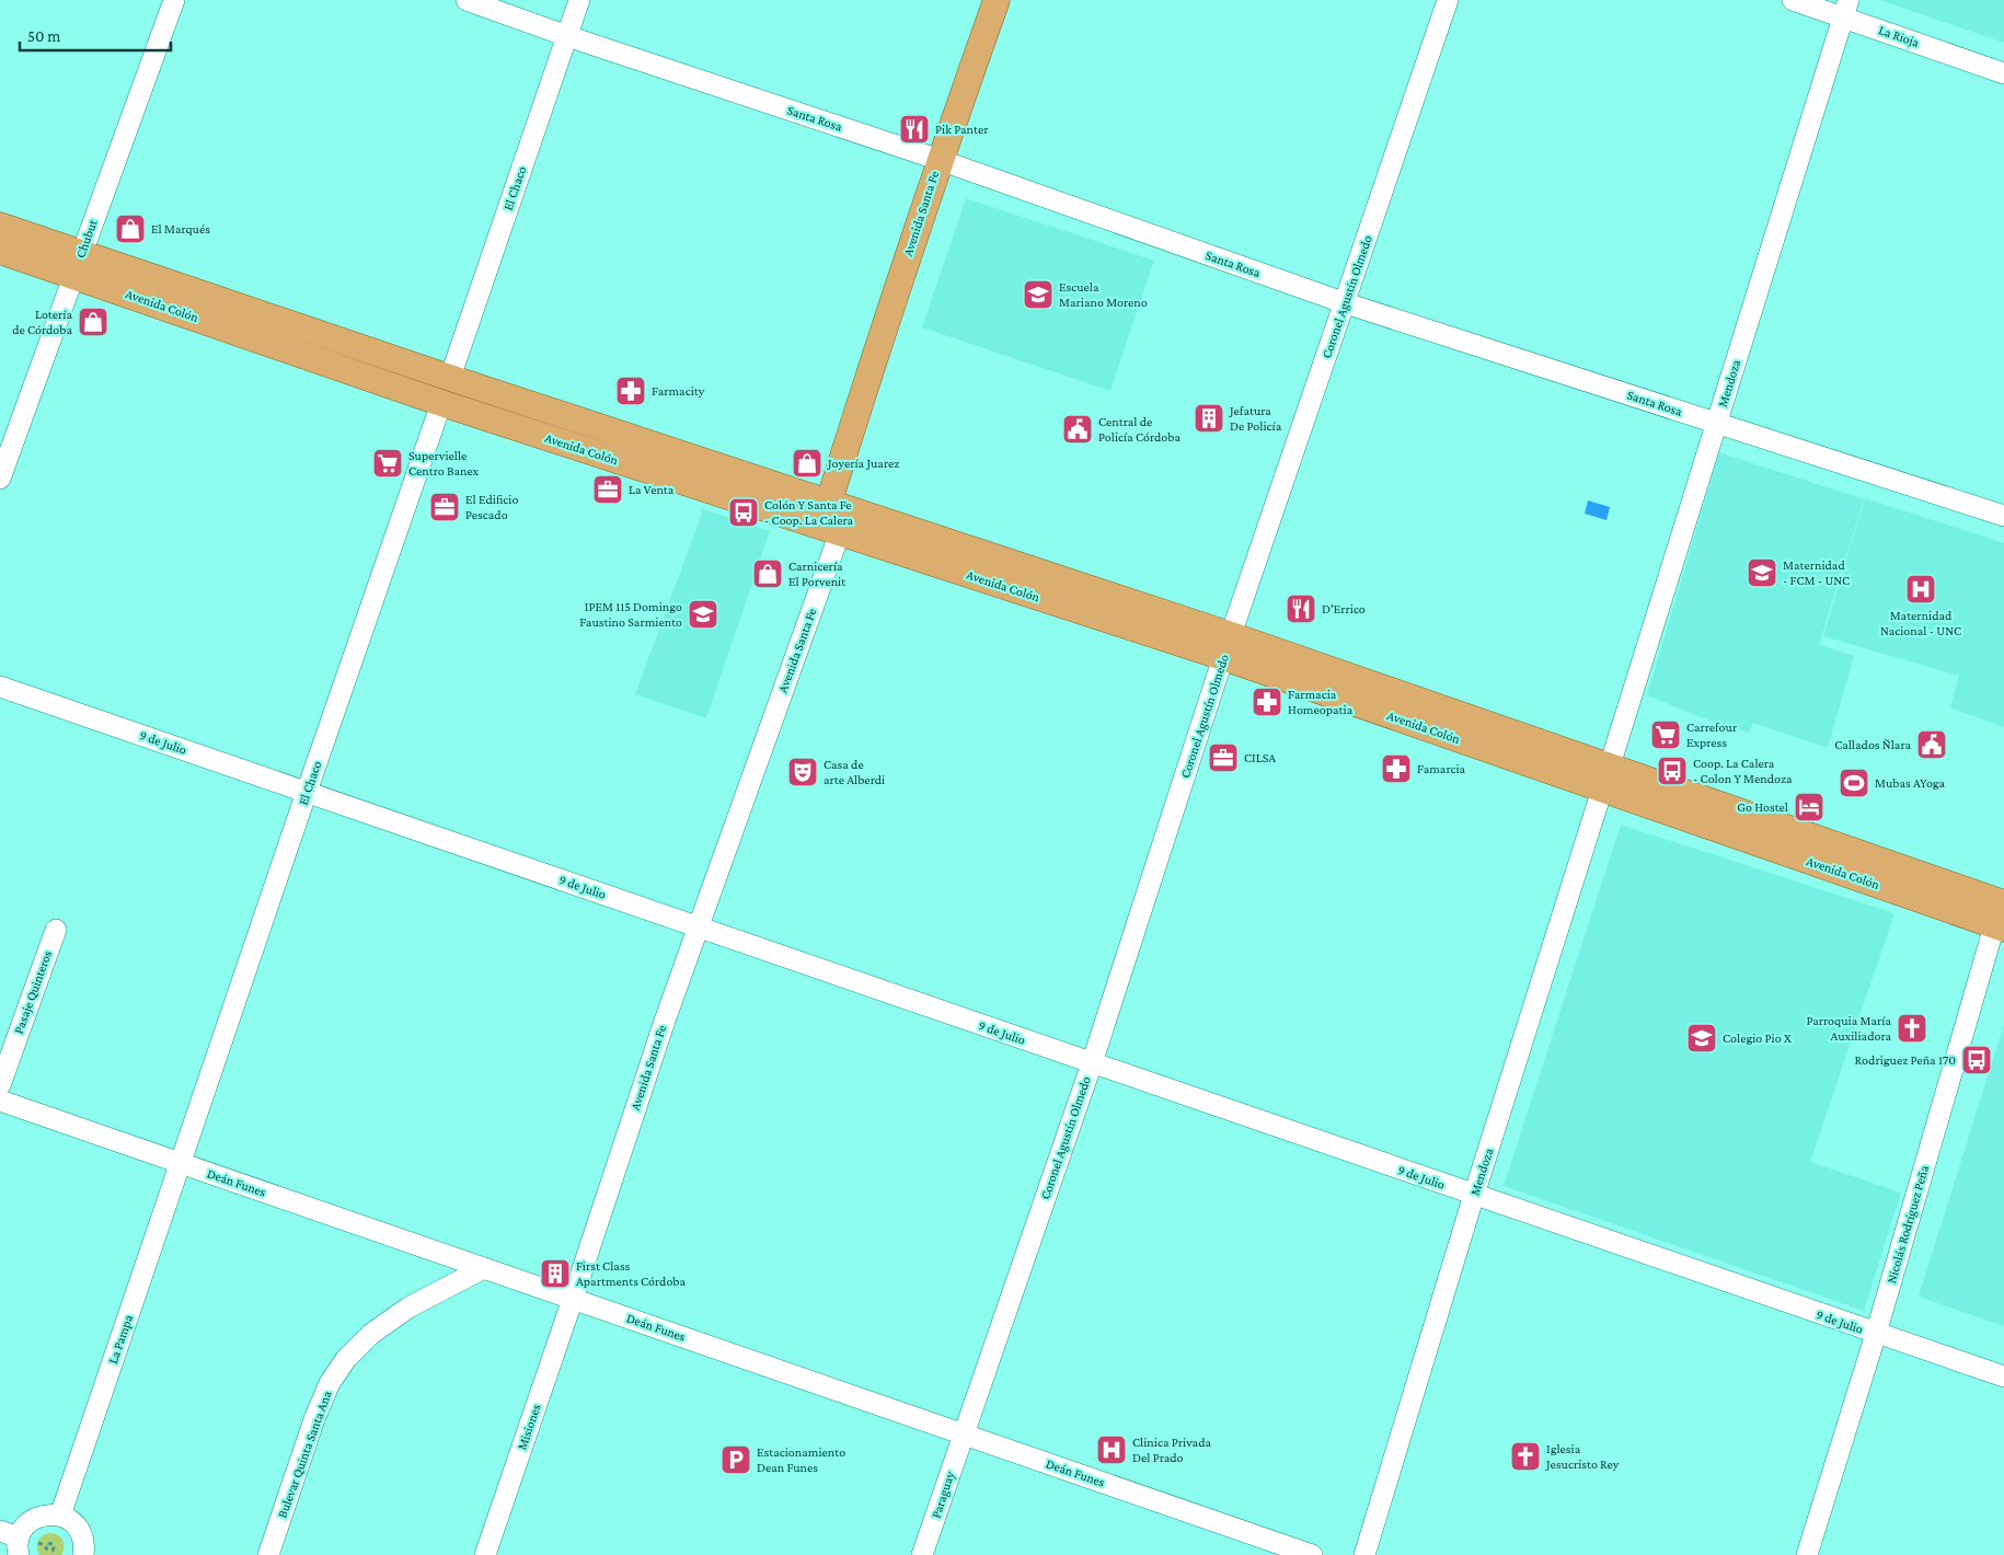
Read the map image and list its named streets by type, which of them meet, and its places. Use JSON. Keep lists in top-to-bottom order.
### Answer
{
  "streets": {
    "main road": ["Avenida Santa Fe", "Avenida Colón"],
    "street": [
      "La Rioja",
      "Santa Rosa",
      "El Chaco",
      "Chubut",
      "Coronel Agustín Olmedo",
      "Mendoza",
      "9 de Julio",
      "Pasaje Quinteros",
      "Deán Funes",
      "Nicolás Rodríguez Peña",
      "La Pampa",
      "Misiones",
      "Bulevar Quinta Santa Ana",
      "Paraguay"
    ]
  },
  "crossings": [
    ["La Rioja", "Mendoza"],
    ["Santa Rosa", "El Chaco"],
    ["Santa Rosa", "Avenida Santa Fe"],
    ["Santa Rosa", "Coronel Agustín Olmedo"],
    ["Santa Rosa", "Mendoza"],
    ["El Chaco", "Avenida Colón"],
    ["El Chaco", "9 de Julio"],
    ["El Chaco", "Deán Funes"],
    ["El Chaco", "La Pampa"],
    ["Avenida Santa Fe", "Avenida Colón"],
    ["Avenida Santa Fe", "9 de Julio"],
    ["Avenida Santa Fe", "Deán Funes"],
    ["Avenida Santa Fe", "Misiones"],
    ["Chubut", "Avenida Colón"],
    ["Coronel Agustín Olmedo", "Avenida Colón"],
    ["Coronel Agustín Olmedo", "9 de Julio"],
    ["Coronel Agustín Olmedo", "Deán Funes"],
    ["Coronel Agustín Olmedo", "Paraguay"],
    ["Avenida Colón", "Mendoza"],
    ["Avenida Colón", "Nicolás Rodríguez Peña"],
    ["Mendoza", "9 de Julio"],
    ["9 de Julio", "Nicolás Rodríguez Peña"],
    ["Deán Funes", "La Pampa"],
    ["Deán Funes", "Misiones"],
    ["Deán Funes", "Bulevar Quinta Santa Ana"],
    ["Deán Funes", "Paraguay"]
  ],
  "places": {
    "restaurant": ["Pik Panter", "D'Errico"],
    "shop": [
      "El Marqués",
      "Lotería de Córdoba",
      "Joyería Juarez",
      "Carnicería El Porvenit"
    ],
    "school or university": [
      "Escuela Mariano Moreno",
      "Maternidad - FCM - UNC",
      "IPEM 115 Domingo Faustino Sarmiento",
      "Colegio Pio X"
    ],
    "pharmacy": ["Farmacity", "Farmacia Homeopatia", "Famarcia"],
    "building": ["Jefatura De Policía", "First Class Apartments Córdoba"],
    "public building": ["Central de Policía Córdoba", "Callados Ñlara"],
    "supermarket": ["Supervielle Centro Banex", "Carrefour Express"],
    "office": ["La Venta", "El Edificio Pescado", "CILSA"],
    "bus stop": ["Colón Y Santa Fe - Coop. La Calera", "Coop. La Calera - Colon Y Mendoza", "Rodriguez Peña 170"],
    "hospital": ["Maternidad Nacional - UNC", "Clinica Privada Del Prado"],
    "theatre": ["Casa de arte Alberdi"],
    "sports": ["Mubas AYoga"],
    "hotel": ["Go Hostel"],
    "church": ["Parroquia María Auxiliadora", "Iglesia Jesucristo Rey"],
    "parking": ["Estacionamiento Dean Funes"]
  },
  "scale_bar": "50 m"
}
